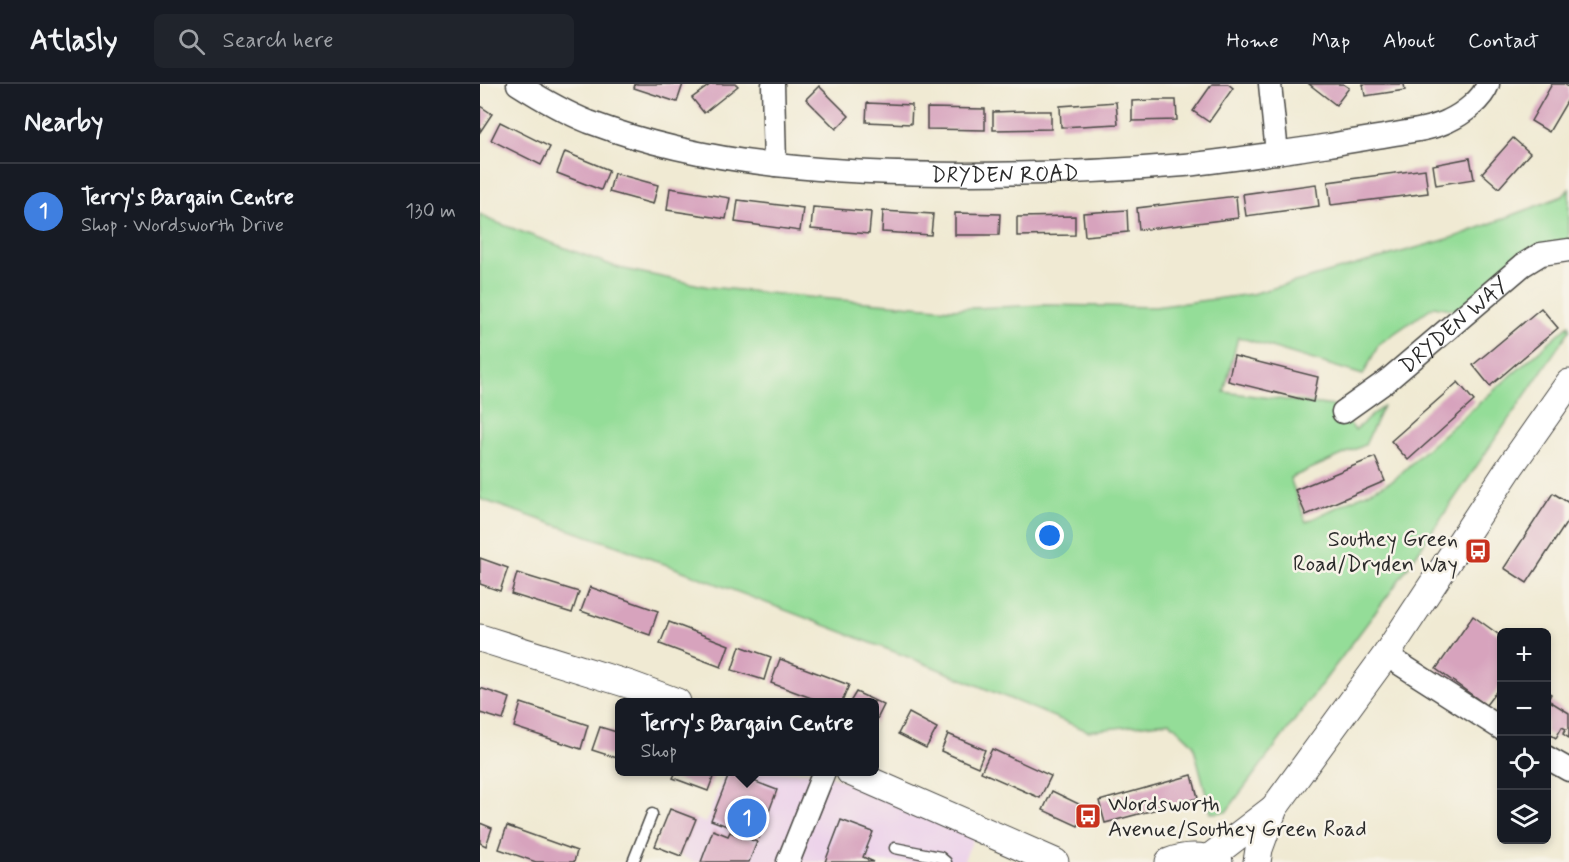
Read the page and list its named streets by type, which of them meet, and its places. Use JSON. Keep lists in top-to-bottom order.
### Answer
{
  "streets": {
    "street": ["DRYDEN ROAD", "DRYDEN WAY"]
  },
  "places": {
    "bus stop": ["Southey Green Road/Dryden Way", "Wordsworth Avenue/Southey Green Road"]
  },
  "page": {
    "header": "Atlasly",
    "search": "Search here",
    "nav": [
      "Home",
      "Map",
      "About",
      "Contact"
    ],
    "heading": "Nearby",
    "list": [
      {
        "mark": "1",
        "name": "Terry's Bargain Centre",
        "note": "Shop · Wordsworth Drive",
        "value": "130 m"
      }
    ],
    "map_buttons": ["+", "−"],
    "popup": ["Terry's Bargain Centre", "Shop"],
    "pins": "1"
  }
}
